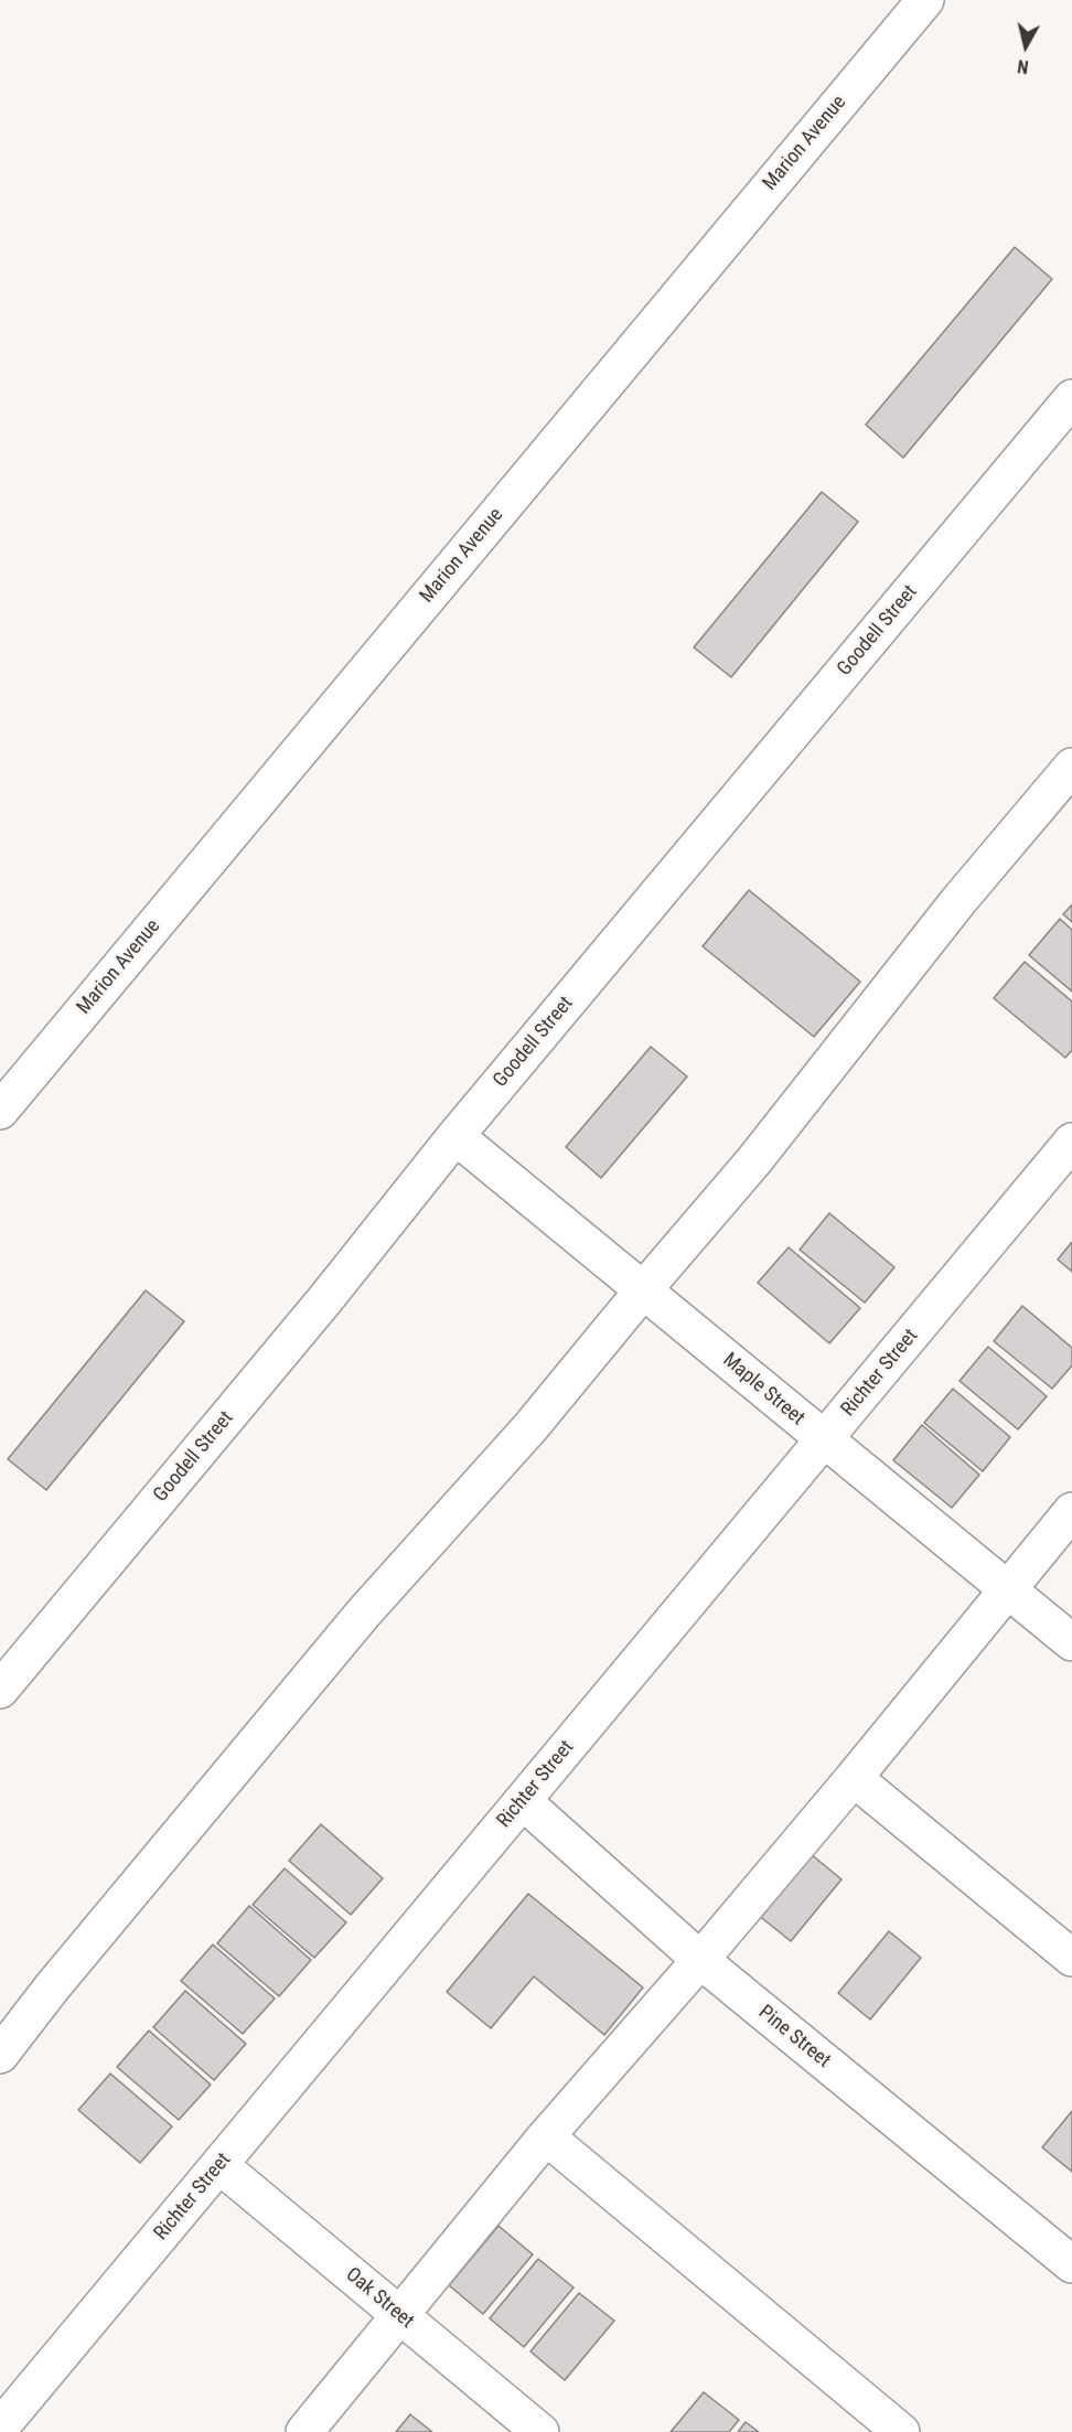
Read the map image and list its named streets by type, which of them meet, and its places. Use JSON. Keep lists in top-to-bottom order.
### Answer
{
  "streets": {
    "street": [
      "Marion Avenue",
      "Goodell Street",
      "Richter Street",
      "Maple Street",
      "Pine Street",
      "Oak Street"
    ]
  },
  "crossings": [
    ["Goodell Street", "Maple Street"],
    ["Richter Street", "Maple Street"],
    ["Richter Street", "Pine Street"],
    ["Richter Street", "Oak Street"]
  ],
  "north": "bottom"
}
